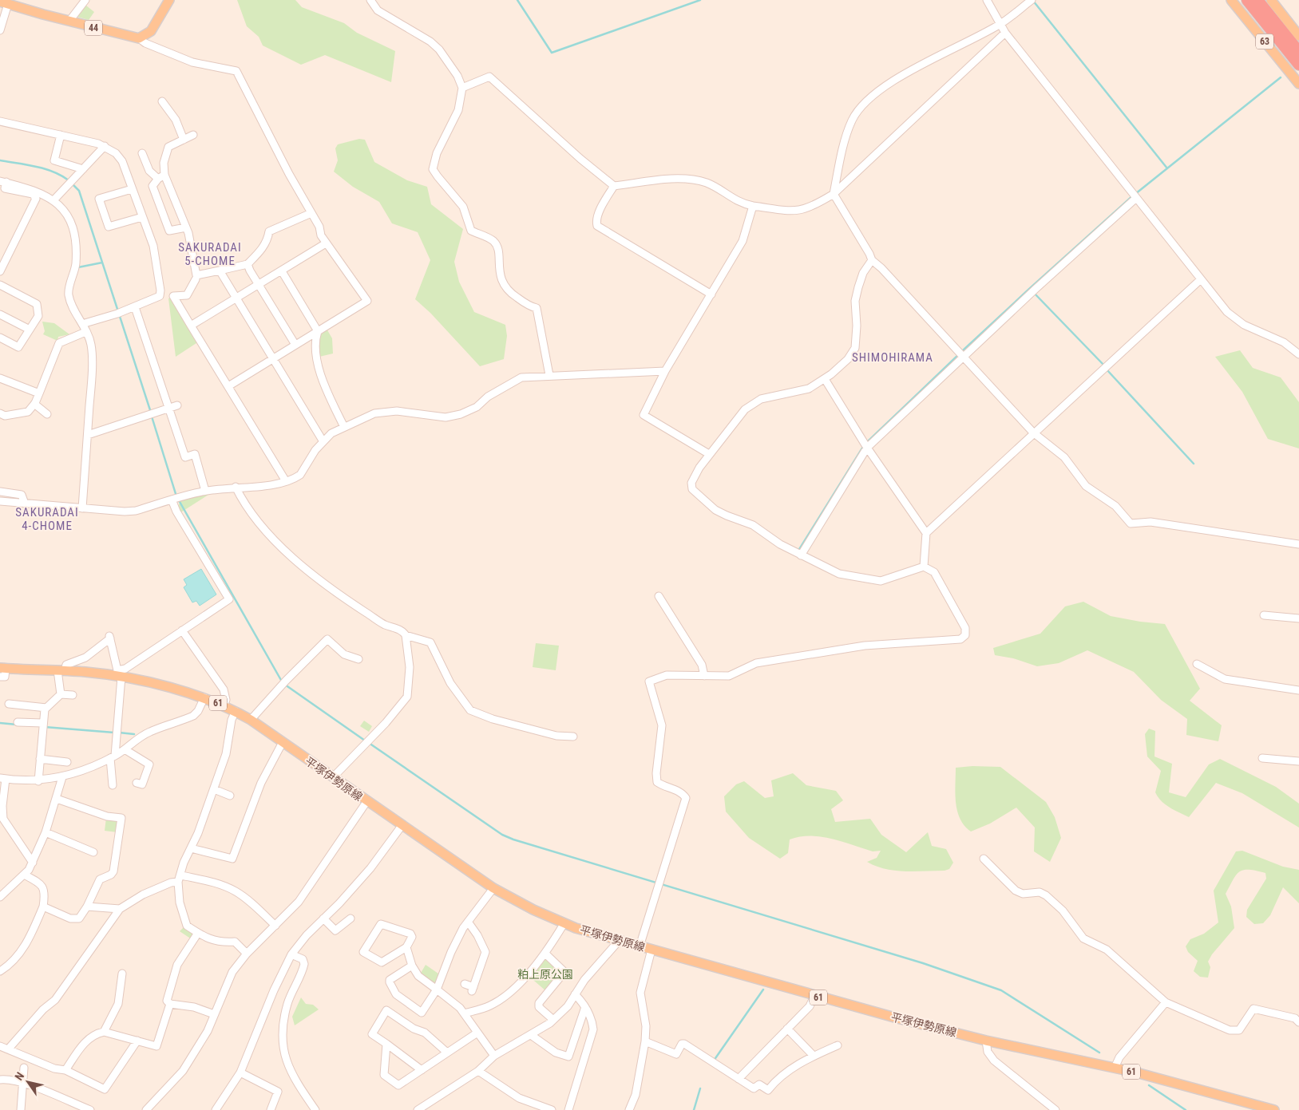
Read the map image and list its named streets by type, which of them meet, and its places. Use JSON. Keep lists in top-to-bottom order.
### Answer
{
  "streets": {
    "main road": [
      "44",
      "63",
      "61",
      "平塚伊勢原線"
    ]
  },
  "districts": ["SAKURADAI 5-CHOME", "SHIMOHIRAMA", "SAKURADAI 4-CHOME"],
  "parks": ["粕上原公園"],
  "north": "top left"
}
